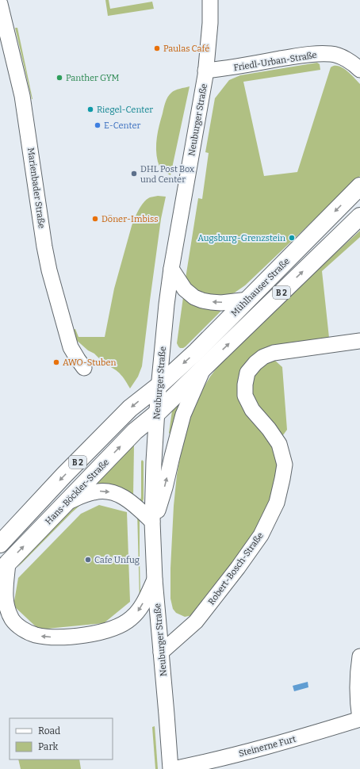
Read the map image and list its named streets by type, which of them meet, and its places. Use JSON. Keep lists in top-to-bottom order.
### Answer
{
  "streets": {
    "main road": ["Mühlhauser Straße", "B 2", "Hans-Böckler-Straße"],
    "street": [
      "Friedl-Urban-Straße",
      "Neuburger Straße",
      "Marienbader Straße",
      "Robert-Bosch-Straße",
      "Steinerne Furt"
    ]
  },
  "crossings": [
    ["Friedl-Urban-Straße", "Neuburger Straße"],
    ["Neuburger Straße", "Mühlhauser Straße"],
    ["Neuburger Straße", "B 2"],
    ["Neuburger Straße", "Hans-Böckler-Straße"],
    ["Neuburger Straße", "Robert-Bosch-Straße"],
    ["Neuburger Straße", "Steinerne Furt"],
    ["Mühlhauser Straße", "B 2"],
    ["Mühlhauser Straße", "Hans-Böckler-Straße"]
  ],
  "places": [
    "Paulas Café",
    "Panther GYM",
    "Riegel-Center",
    "E-Center",
    "DHL Post Box und Center",
    "Döner-Imbiss",
    "Augsburg-Grenzstein",
    "AWO-Stuben",
    "Cafe Unfug"
  ],
  "legend": ["Road", "Park"]
}
